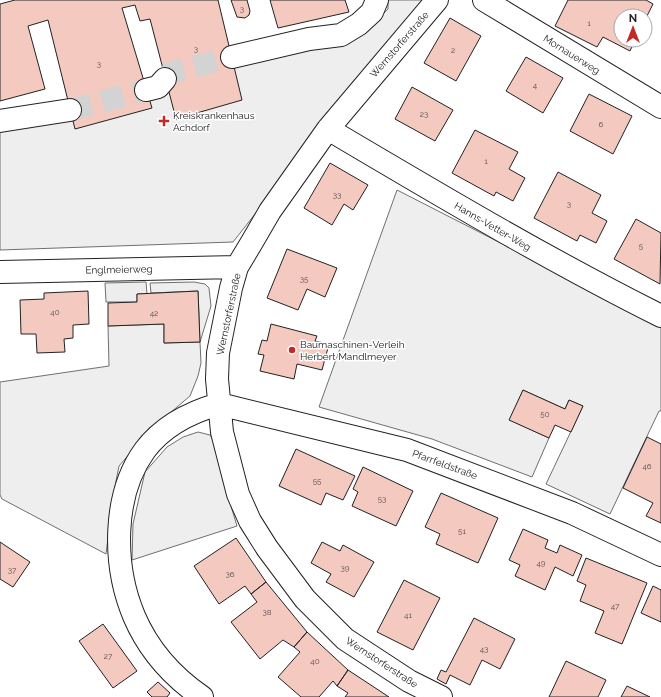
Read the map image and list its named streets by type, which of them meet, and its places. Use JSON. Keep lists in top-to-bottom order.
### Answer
{
  "streets": {
    "street": [
      "Wernstorferstraße",
      "Mornauerweg",
      "Hanns-Vetter-Weg",
      "Englmeierweg",
      "Pfarrfeldstraße"
    ]
  },
  "crossings": [
    ["Wernstorferstraße", "Hanns-Vetter-Weg"],
    ["Wernstorferstraße", "Englmeierweg"],
    ["Wernstorferstraße", "Pfarrfeldstraße"]
  ],
  "places": {
    "health": ["Kreiskrankenhaus Achdorf"],
    "other": ["Baumaschinen-Verleih Herbert Mandlmeyer"]
  },
  "house_numbers": [
    "3",
    "1",
    "3",
    "2",
    "3",
    "4",
    "23",
    "6",
    "1",
    "33",
    "3",
    "5",
    "35",
    "40",
    "42",
    "50",
    "46",
    "55",
    "53",
    "51",
    "49",
    "39",
    "37",
    "36",
    "47",
    "38",
    "41",
    "43",
    "27",
    "40"
  ],
  "north": "top"
}
